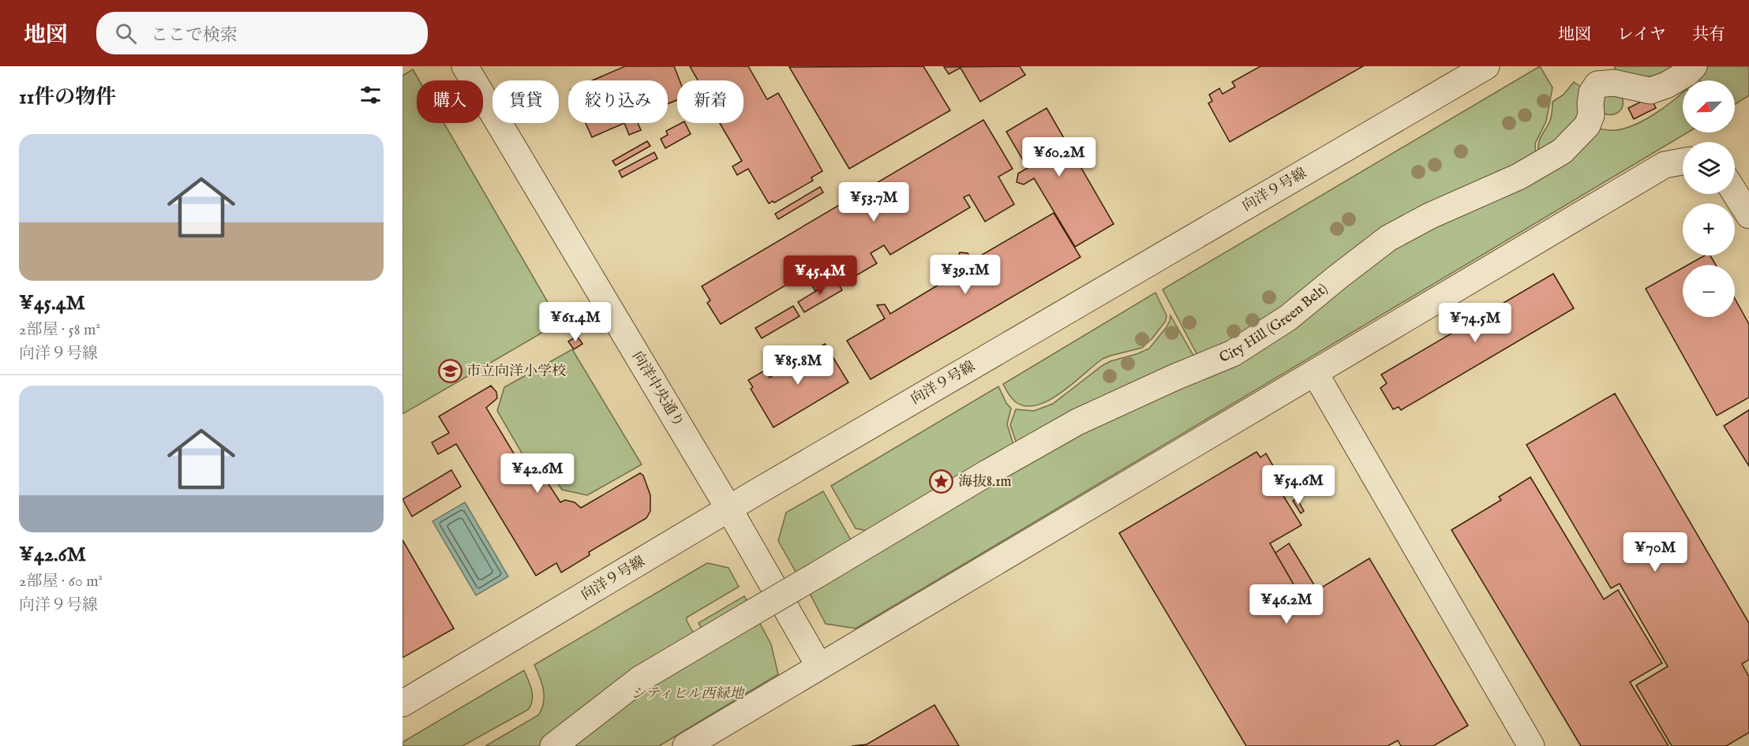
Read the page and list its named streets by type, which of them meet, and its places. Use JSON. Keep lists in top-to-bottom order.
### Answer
{
  "streets": {
    "street": ["向洋９号線", "City Hill (Green Belt)", "向洋中央通り"]
  },
  "crossings": [
    ["向洋９号線", "向洋中央通り"]
  ],
  "parks": ["シティヒル西緑地"],
  "places": {
    "school or university": ["市立向洋小学校"],
    "place": ["海抜8.1m"]
  },
  "north": "bottom left",
  "page": {
    "header": "地図",
    "search": "ここで検索",
    "nav": ["地図", "レイヤ", "共有"],
    "heading": "11件の物件",
    "map_buttons": ["+", "−"],
    "chip": [
      "購入",
      "賃貸",
      "絞り込み",
      "新着"
    ],
    "list": [
      {
        "name": "¥45.4M",
        "note": "2部屋 · 58 m² · 向洋９号線"
      },
      {
        "name": "¥42.6M",
        "note": "2部屋 · 60 m² · 向洋９号線"
      }
    ],
    "price": [
      "¥60.2M",
      "¥53.7M",
      "¥39.1M",
      "¥45.4M",
      "¥61.4M",
      "¥74.5M",
      "¥85.8M",
      "¥42.6M",
      "¥54.6M",
      "¥70M",
      "¥46.2M"
    ]
  }
}
